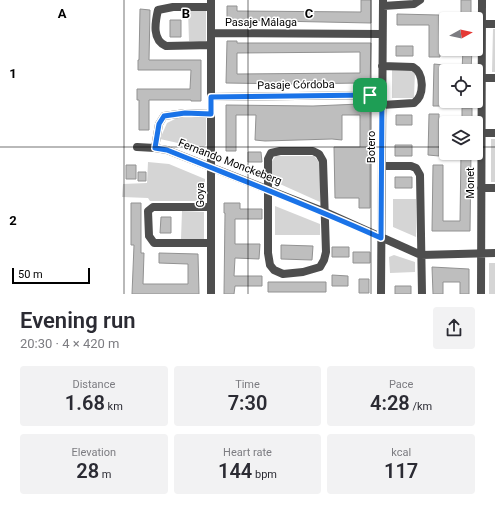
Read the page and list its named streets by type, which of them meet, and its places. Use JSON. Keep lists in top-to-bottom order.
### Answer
{
  "streets": {
    "street": [
      "Pasaje Málaga",
      "Pasaje Córdoba",
      "Botero",
      "Fernando Monckeberg",
      "Monet",
      "Goya"
    ]
  },
  "crossings": [
    ["Pasaje Málaga", "Botero"],
    ["Pasaje Málaga", "Goya"],
    ["Pasaje Córdoba", "Botero"],
    ["Pasaje Córdoba", "Goya"],
    ["Botero", "Fernando Monckeberg"],
    ["Fernando Monckeberg", "Monet"],
    ["Fernando Monckeberg", "Goya"]
  ],
  "scale_bar": "50 m",
  "north": "right",
  "page": {
    "scale": "50 m",
    "heading": ["Evening run", "20:30 · 4 × 420 m"],
    "stats": [
      ["Distance", "1.68 km"],
      ["Time", "7:30"],
      ["Pace", "4:28 /km"],
      ["Elevation", "28 m"],
      ["Heart rate", "144 bpm"],
      ["kcal", "117"]
    ]
  },
  "grid": {
    "columns": ["A", "B", "C"],
    "rows": ["1", "2"]
  }
}
